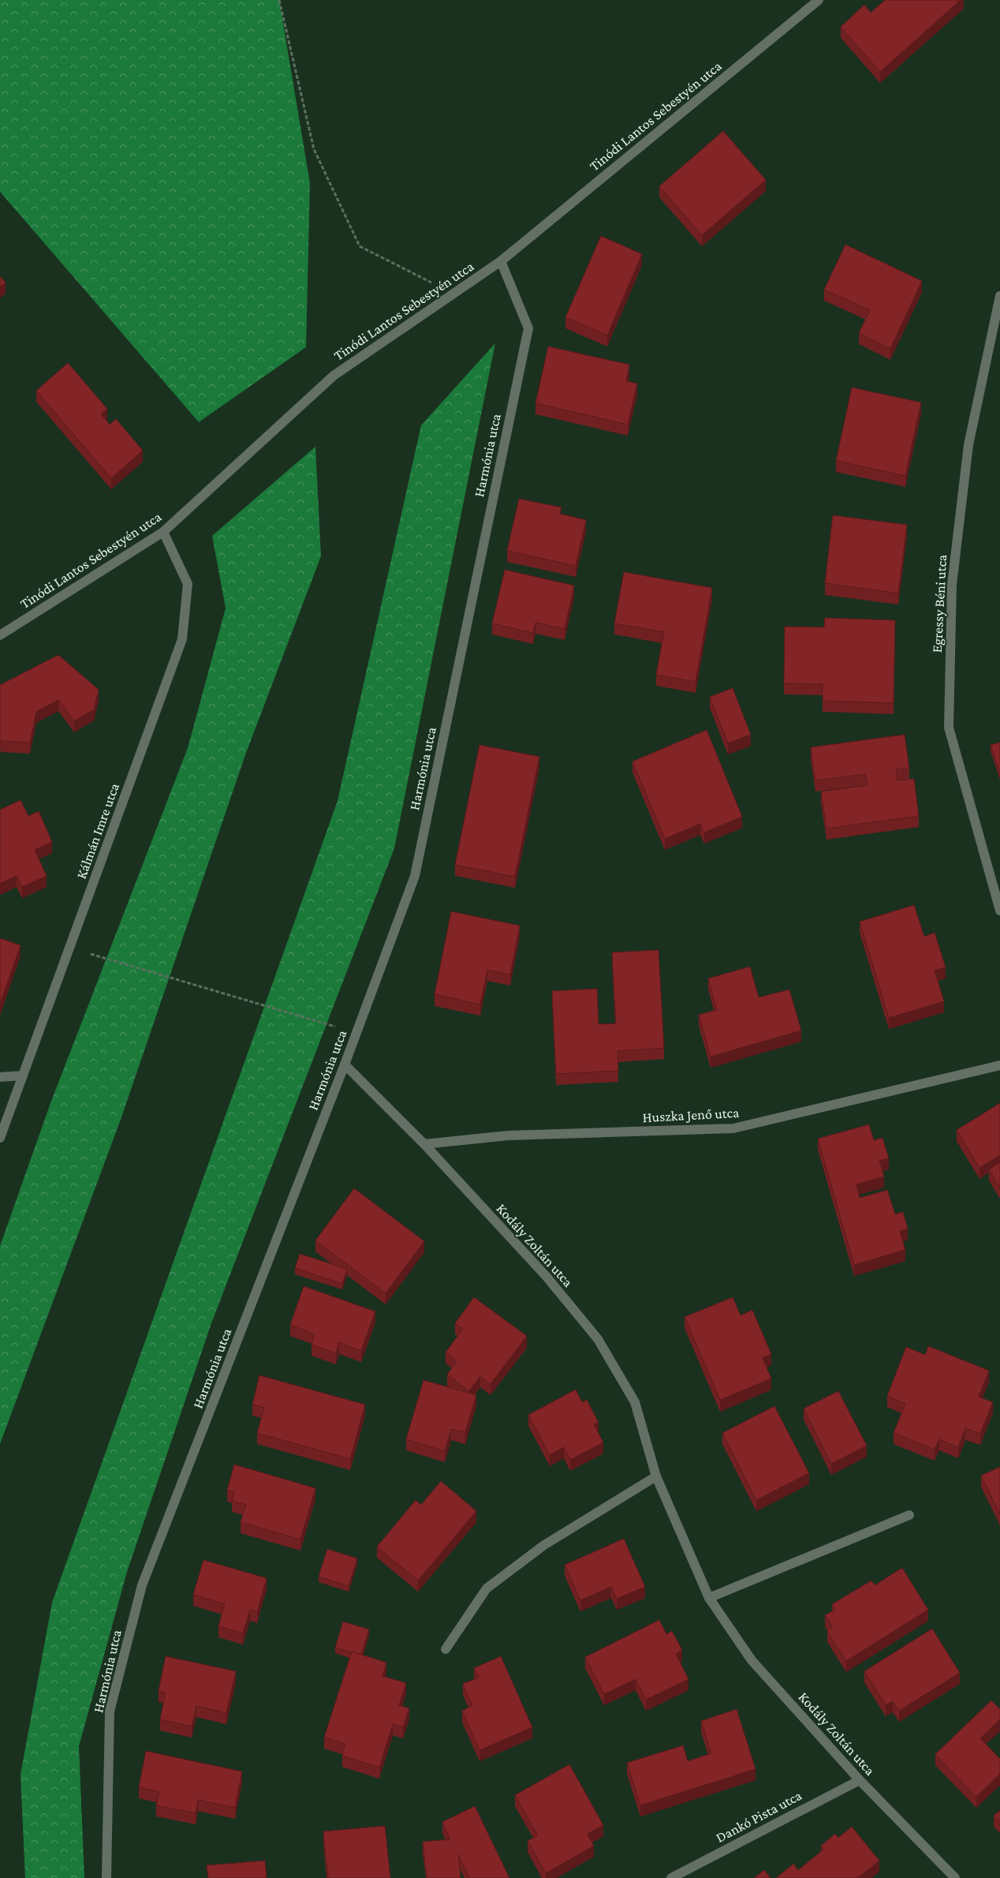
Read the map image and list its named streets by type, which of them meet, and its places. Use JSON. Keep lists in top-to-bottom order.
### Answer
{
  "streets": {
    "street": [
      "Tinódi Lantos Sebestyén utca",
      "Harmónia utca",
      "Egressy Béni utca",
      "Kálmán Imre utca",
      "Huszka Jenő utca",
      "Kodály Zoltán utca",
      "Dankó Pista utca"
    ]
  },
  "crossings": [
    ["Tinódi Lantos Sebestyén utca", "Harmónia utca"],
    ["Tinódi Lantos Sebestyén utca", "Kálmán Imre utca"],
    ["Harmónia utca", "Kodály Zoltán utca"],
    ["Huszka Jenő utca", "Kodály Zoltán utca"],
    ["Kodály Zoltán utca", "Dankó Pista utca"]
  ]
}
